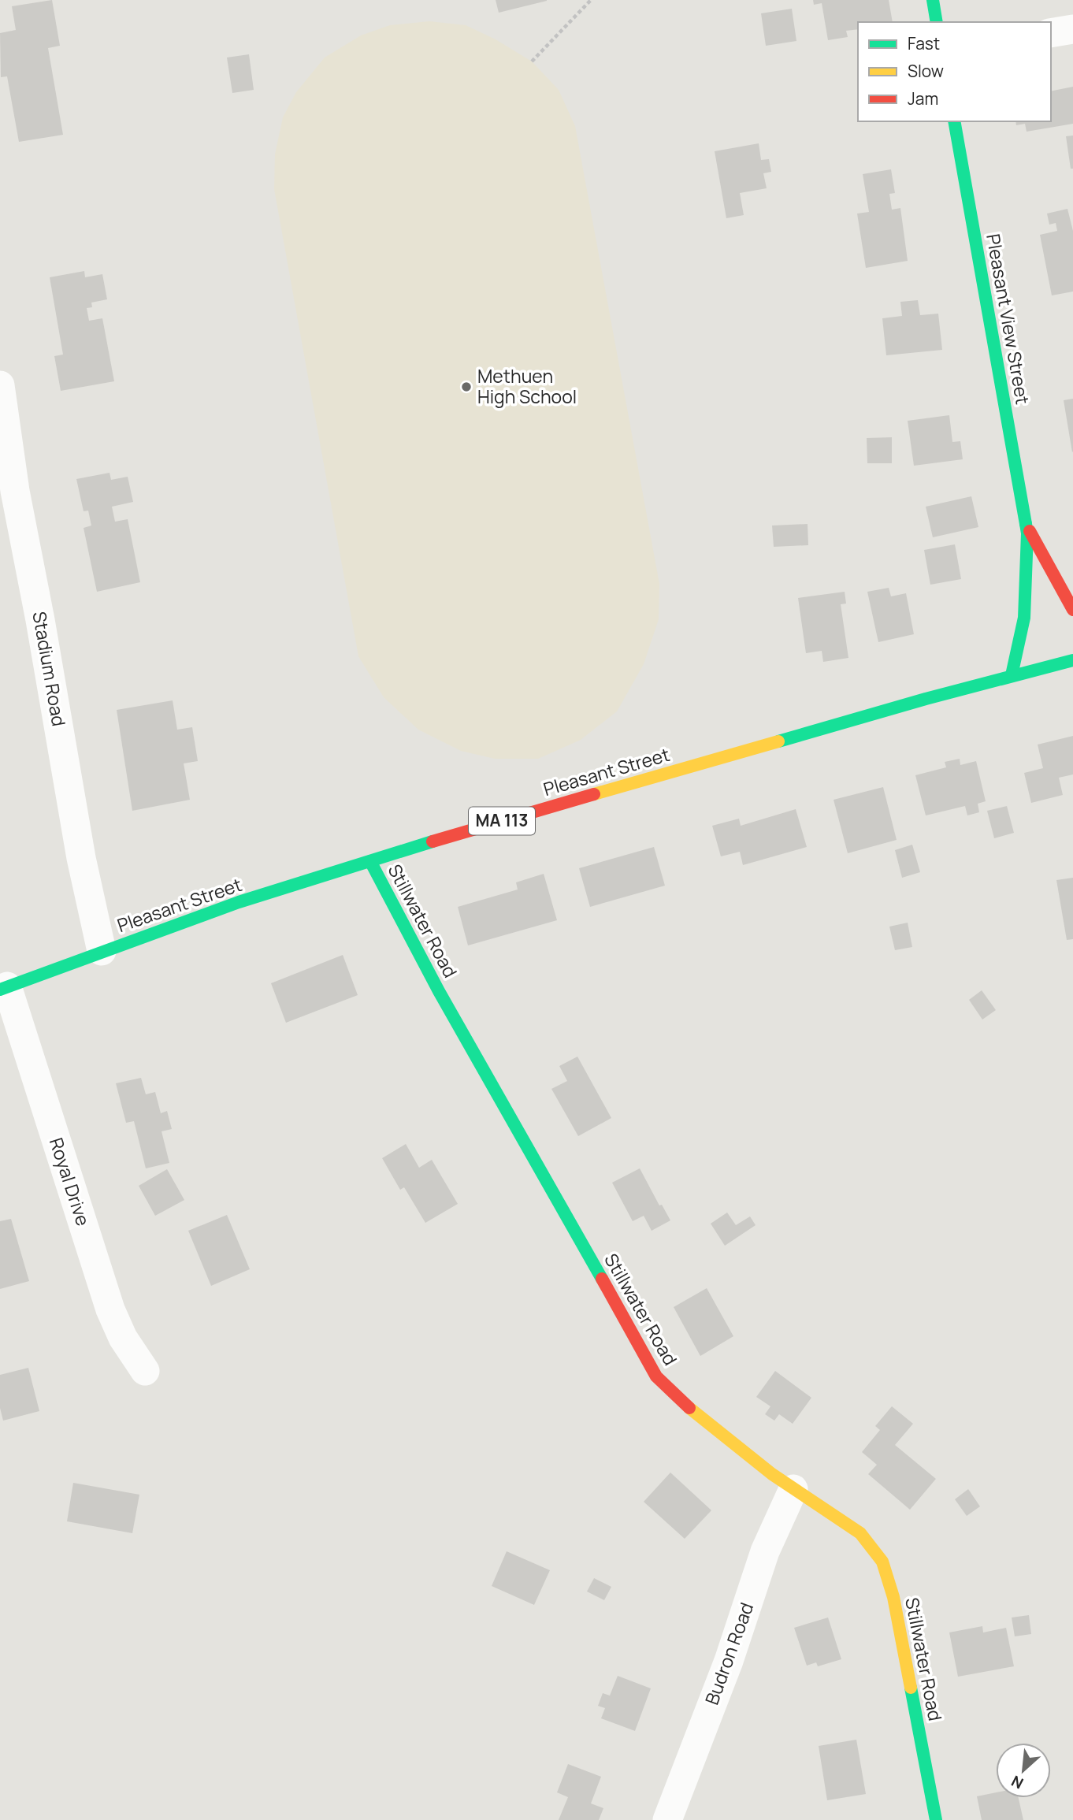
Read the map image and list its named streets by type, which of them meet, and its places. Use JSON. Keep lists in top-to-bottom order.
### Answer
{
  "streets": {
    "street": [
      "Pleasant View Street",
      "Stadium Road",
      "Pleasant Street",
      "MA 113",
      "Stillwater Road",
      "Royal Drive",
      "Budron Road"
    ]
  },
  "crossings": [
    ["Stadium Road", "Pleasant Street"],
    ["Pleasant Street", "Stillwater Road"],
    ["Pleasant Street", "Royal Drive"],
    ["Stillwater Road", "Budron Road"]
  ],
  "places": ["Methuen High School"],
  "legend": ["Fast", "Slow", "Jam"],
  "north": "bottom left"
}
